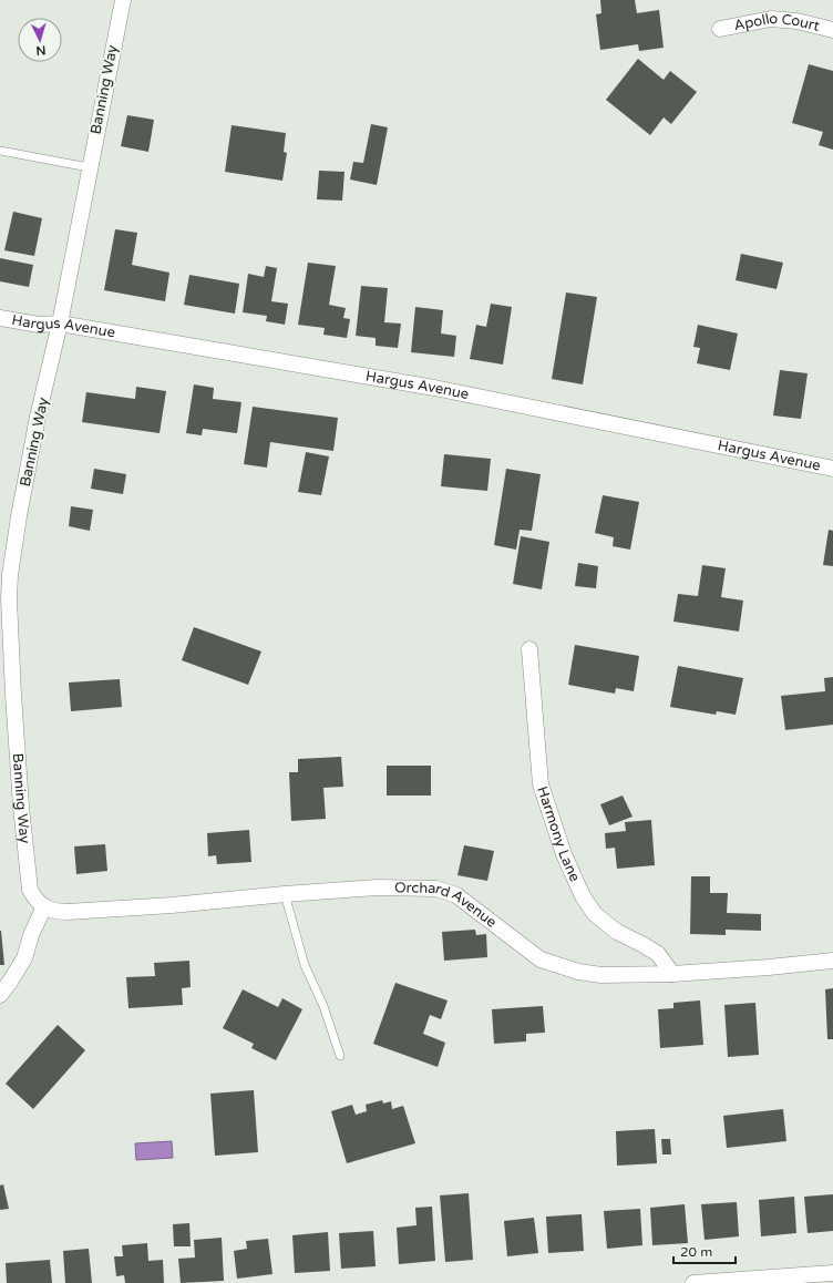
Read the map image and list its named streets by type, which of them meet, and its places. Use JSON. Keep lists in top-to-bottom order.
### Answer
{
  "streets": {
    "street": [
      "Apollo Court",
      "Banning Way",
      "Hargus Avenue",
      "Harmony Lane",
      "Orchard Avenue"
    ]
  },
  "crossings": [
    ["Banning Way", "Hargus Avenue"],
    ["Banning Way", "Orchard Avenue"],
    ["Harmony Lane", "Orchard Avenue"]
  ],
  "scale_bar": "20 m",
  "north": "bottom"
}
